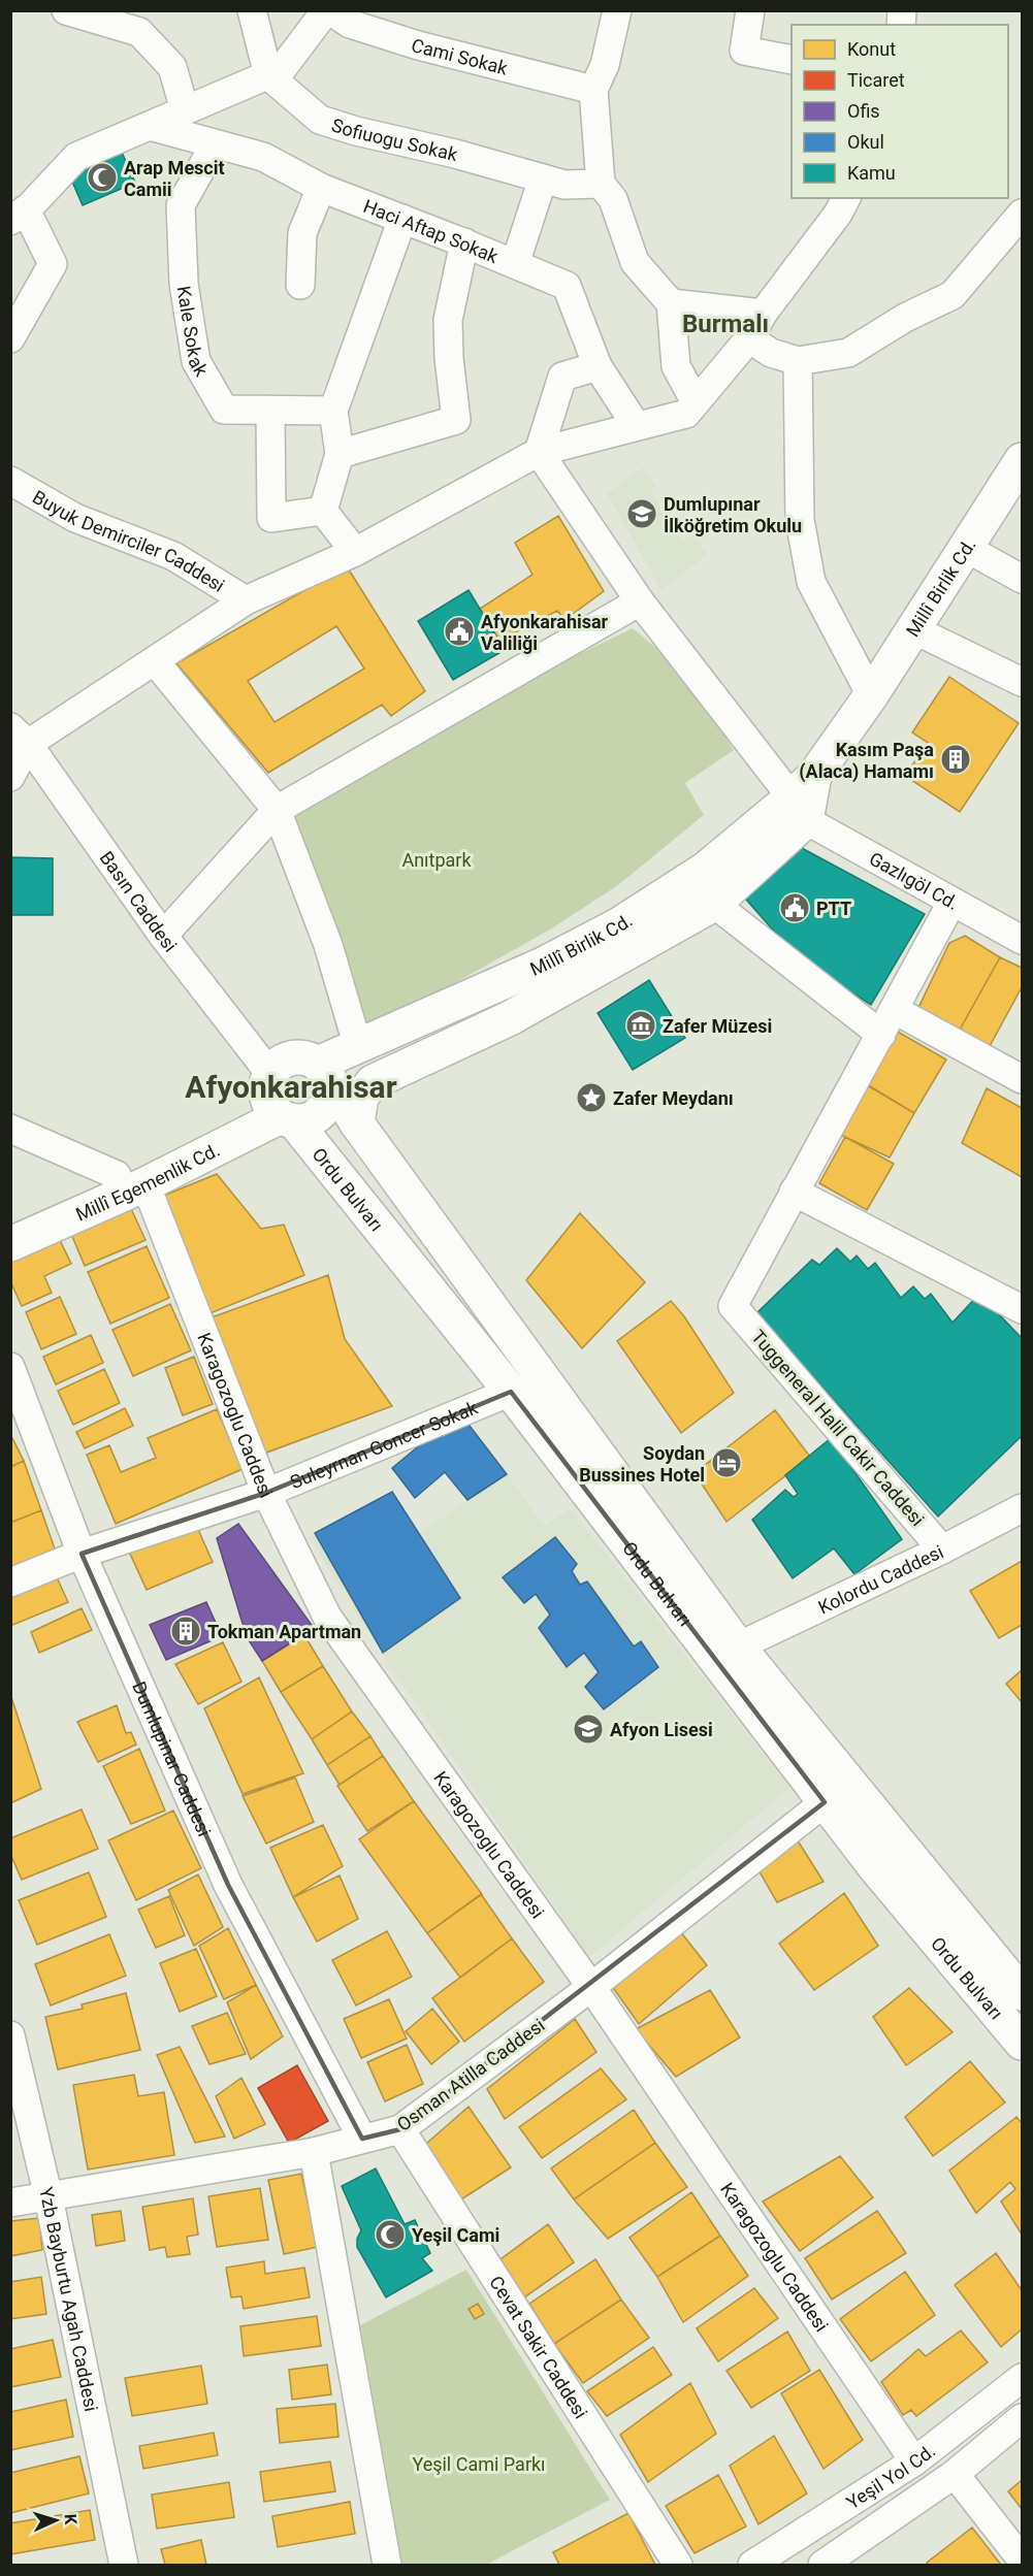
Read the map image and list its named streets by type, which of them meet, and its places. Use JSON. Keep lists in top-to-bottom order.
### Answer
{
  "streets": {
    "main road": ["Millî Birlik Cd.", "Millî Egemenlik Cd.", "Ordu Bulvarı"],
    "street": [
      "Cami Sokak",
      "Sofiuogu Sokak",
      "Haci Aftap Sokak",
      "Kale Sokak",
      "Buyuk Demirciler Caddesi",
      "Gazlıgöl Cd.",
      "Basın Caddesi",
      "Karagozoglu Caddesi",
      "Tuggeneral Halil Cakir Caddesi",
      "Suleyrnan Goncer Sokak",
      "Kolordu Caddesi",
      "Dumlupinar Caddesi",
      "Osman Atilla Caddesi",
      "Yzb Bayburtu Agah Caddesi",
      "Cevat Sakir Caddesi",
      "Yeşil Yol Cd."
    ]
  },
  "crossings": [
    ["Haci Aftap Sokak", "Kale Sokak"],
    ["Millî Birlik Cd.", "Gazlıgöl Cd."],
    ["Millî Birlik Cd.", "Ordu Bulvarı"],
    ["Basın Caddesi", "Millî Egemenlik Cd."],
    ["Basın Caddesi", "Ordu Bulvarı"],
    ["Millî Egemenlik Cd.", "Ordu Bulvarı"],
    ["Millî Egemenlik Cd.", "Karagozoglu Caddesi"],
    ["Ordu Bulvarı", "Suleyrnan Goncer Sokak"],
    ["Ordu Bulvarı", "Kolordu Caddesi"],
    ["Ordu Bulvarı", "Osman Atilla Caddesi"],
    ["Karagozoglu Caddesi", "Suleyrnan Goncer Sokak"],
    ["Karagozoglu Caddesi", "Osman Atilla Caddesi"],
    ["Karagozoglu Caddesi", "Yeşil Yol Cd."],
    ["Tuggeneral Halil Cakir Caddesi", "Kolordu Caddesi"],
    ["Suleyrnan Goncer Sokak", "Dumlupinar Caddesi"],
    ["Dumlupinar Caddesi", "Osman Atilla Caddesi"],
    ["Osman Atilla Caddesi", "Yzb Bayburtu Agah Caddesi"],
    ["Osman Atilla Caddesi", "Cevat Sakir Caddesi"]
  ],
  "districts": ["Burmalı", "Afyonkarahisar"],
  "parks": ["Anıtpark", "Yeşil Cami Parkı"],
  "places": {
    "mosque": ["Arap Mescit Camii", "Yeşil Cami"],
    "school or university": ["Dumlupınar İlköğretim Okulu", "Afyon Lisesi"],
    "public building": ["Afyonkarahisar Valiliği", "PTT"],
    "building": ["Kasım Paşa (Alaca) Hamamı", "Tokman Apartman"],
    "museum": ["Zafer Müzesi"],
    "place": ["Zafer Meydanı"],
    "hotel": ["Soydan Bussines Hotel"]
  },
  "legend": [
    "Konut",
    "Ticaret",
    "Ofis",
    "Okul",
    "Kamu"
  ],
  "north": "right"
}
